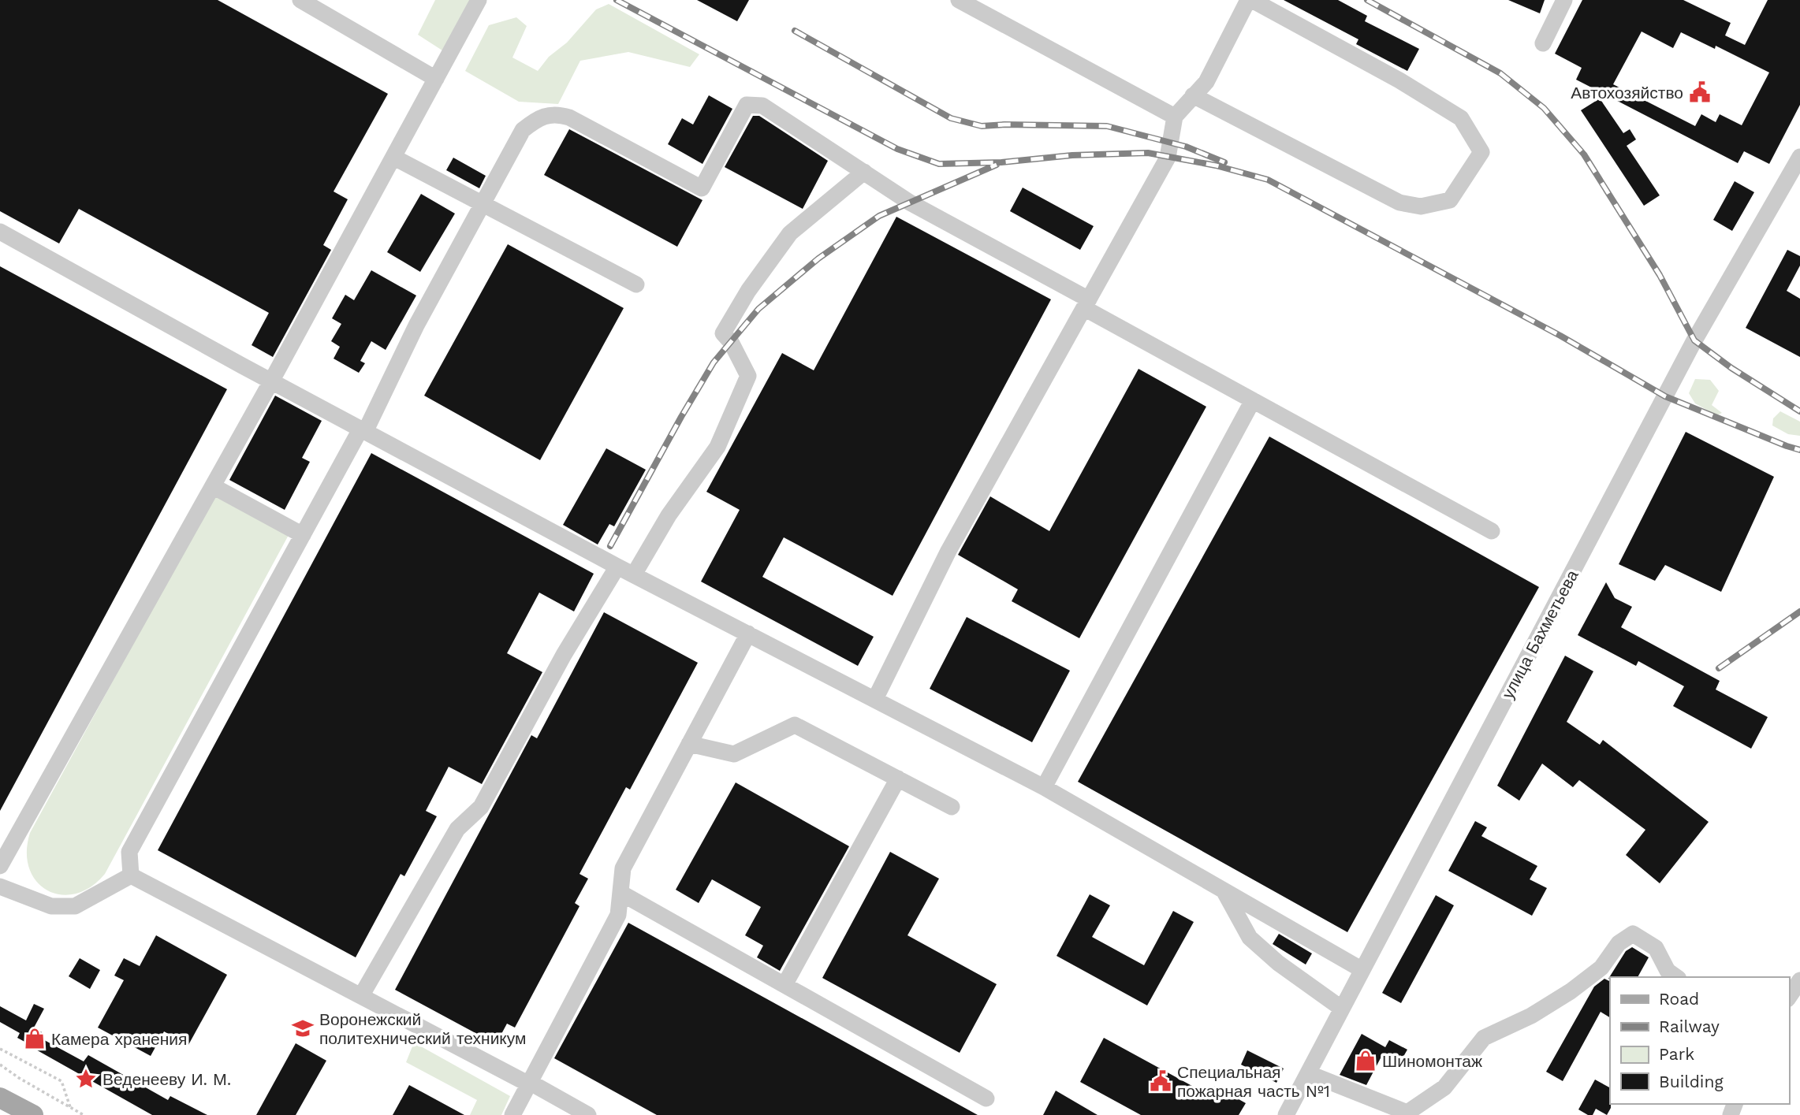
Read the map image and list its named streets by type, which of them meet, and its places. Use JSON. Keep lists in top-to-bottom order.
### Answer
{
  "streets": {
    "street": ["улица Бахметьева"]
  },
  "places": {
    "public building": ["Автохозяйство", "Специальная пожарная часть №1"],
    "school or university": ["Воронежский политехнический техникум"],
    "shop": ["Камера хранения", "Шиномонтаж"],
    "place": ["Веденееву И. М."]
  },
  "legend": [
    "Road",
    "Railway",
    "Park",
    "Building"
  ]
}
